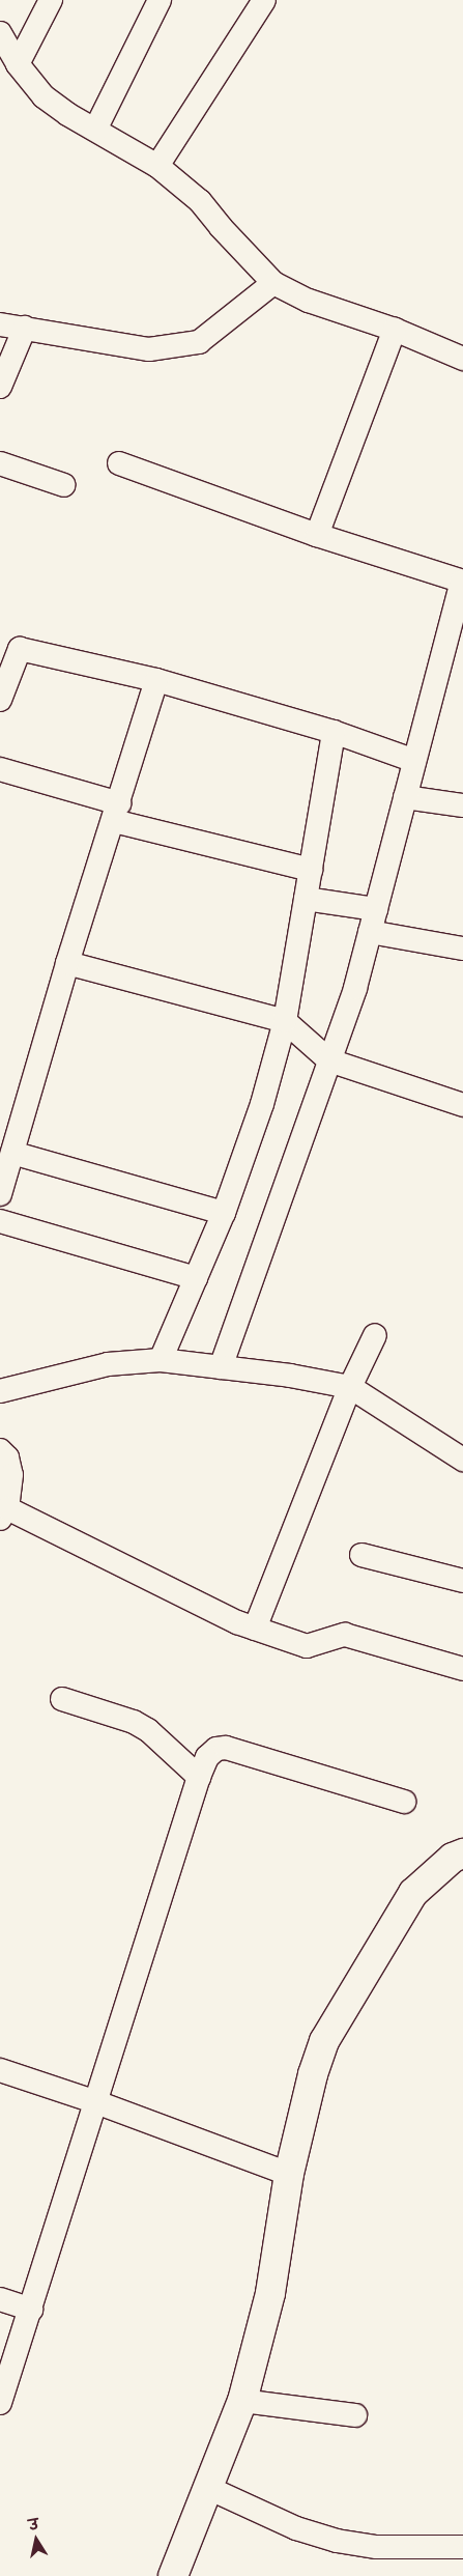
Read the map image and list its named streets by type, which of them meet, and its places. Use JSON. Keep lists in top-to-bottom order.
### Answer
{
  "north": "top"
}
